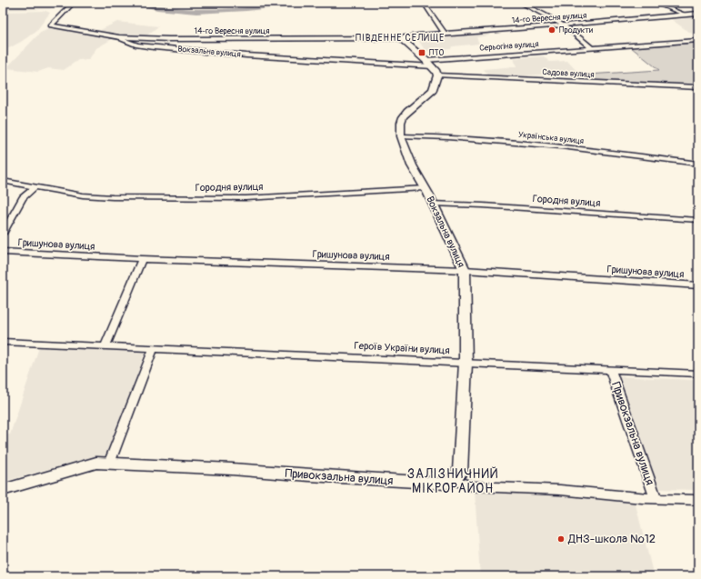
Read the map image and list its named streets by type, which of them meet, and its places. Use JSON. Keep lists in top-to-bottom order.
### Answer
{
  "streets": {
    "street": [
      "14-го Вересня вулиця",
      "Серьогіна вулиця",
      "Вокзальна вулиця",
      "Садова вулиця",
      "Українська вулиця",
      "Городня вулиця",
      "Гришунова вулиця",
      "Героїв України вулиця",
      "Привокзальна вулиця"
    ]
  },
  "crossings": [
    ["14-го Вересня вулиця", "Вокзальна вулиця"],
    ["Вокзальна вулиця", "Садова вулиця"],
    ["Вокзальна вулиця", "Українська вулиця"],
    ["Вокзальна вулиця", "Городня вулиця"],
    ["Вокзальна вулиця", "Гришунова вулиця"],
    ["Вокзальна вулиця", "Героїв України вулиця"],
    ["Вокзальна вулиця", "Привокзальна вулиця"],
    ["Героїв України вулиця", "Привокзальна вулиця"]
  ],
  "districts": ["ПІВДЕННЕ СЕЛИЩЕ", "ЗАЛІЗНИЧНИЙ МІКРОРАЙОН"],
  "places": {
    "other": ["Продукти", "ДНЗ-школа №12"],
    "transit": ["ПТО"]
  }
}
